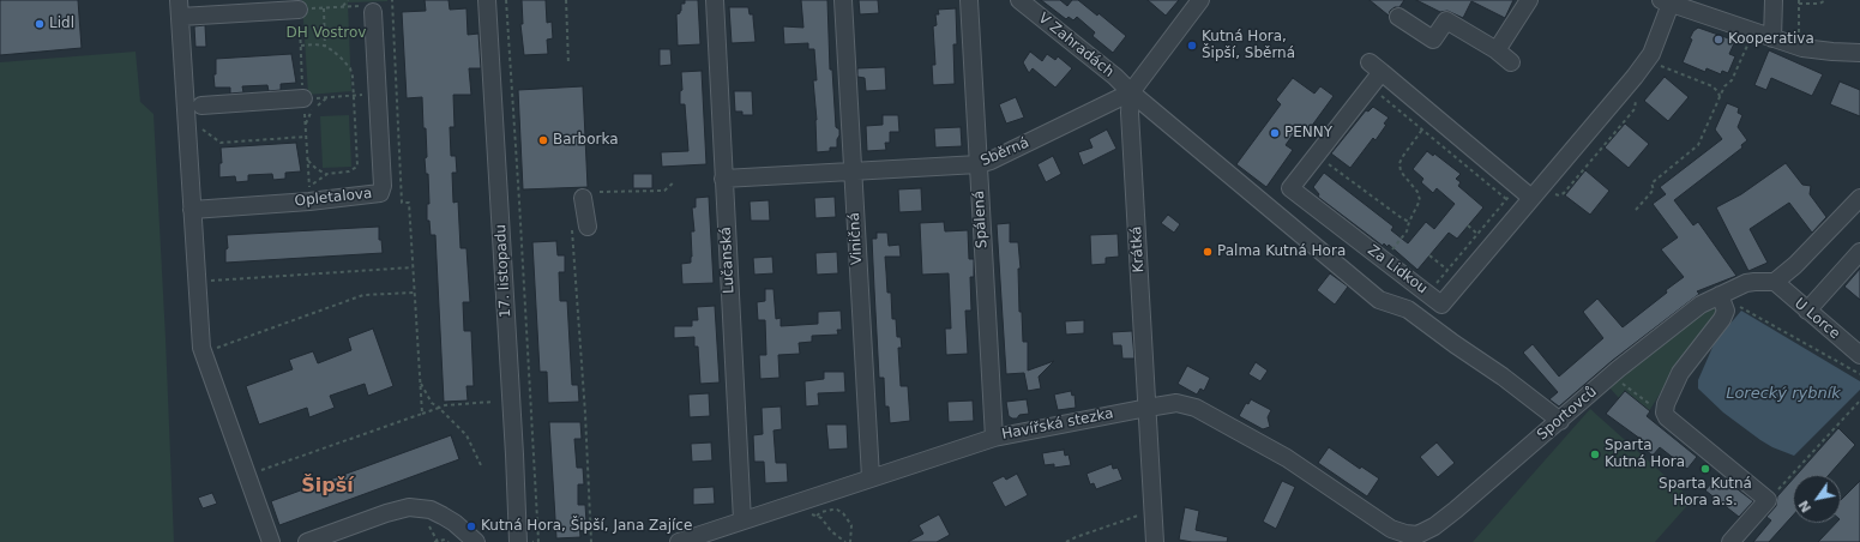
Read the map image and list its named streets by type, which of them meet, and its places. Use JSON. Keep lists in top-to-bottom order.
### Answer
{
  "streets": {
    "street": [
      "V Zahradách",
      "Sběrná",
      "Opletalova",
      "Spálená",
      "Viničná",
      "Krátká",
      "Lučanská",
      "Za Lidkou",
      "17. listopadu",
      "U Lorce",
      "Sportovců",
      "Havířská stezka"
    ]
  },
  "crossings": [
    ["V Zahradách", "Sběrná"],
    ["V Zahradách", "Krátká"],
    ["V Zahradách", "Sportovců"],
    ["Sběrná", "Spálená"],
    ["Sběrná", "Viničná"],
    ["Sběrná", "Krátká"],
    ["Sběrná", "Lučanská"],
    ["Spálená", "Havířská stezka"],
    ["Viničná", "Havířská stezka"],
    ["Krátká", "Havířská stezka"],
    ["Lučanská", "Havířská stezka"],
    ["U Lorce", "Sportovců"],
    ["Sportovců", "Havířská stezka"]
  ],
  "districts": ["Šipší"],
  "water": ["Lorecký rybník"],
  "parks": ["DH Vostrov"],
  "places": [
    "Lidl",
    "Kooperativa",
    "Kutná Hora, Šipší, Sběrná",
    "PENNY",
    "Barborka",
    "Palma Kutná Hora",
    "Sparta Kutná Hora",
    "Sparta Kutná Hora a.s.",
    "Kutná Hora, Šipší, Jana Zajíce"
  ],
  "north": "bottom left"
}
